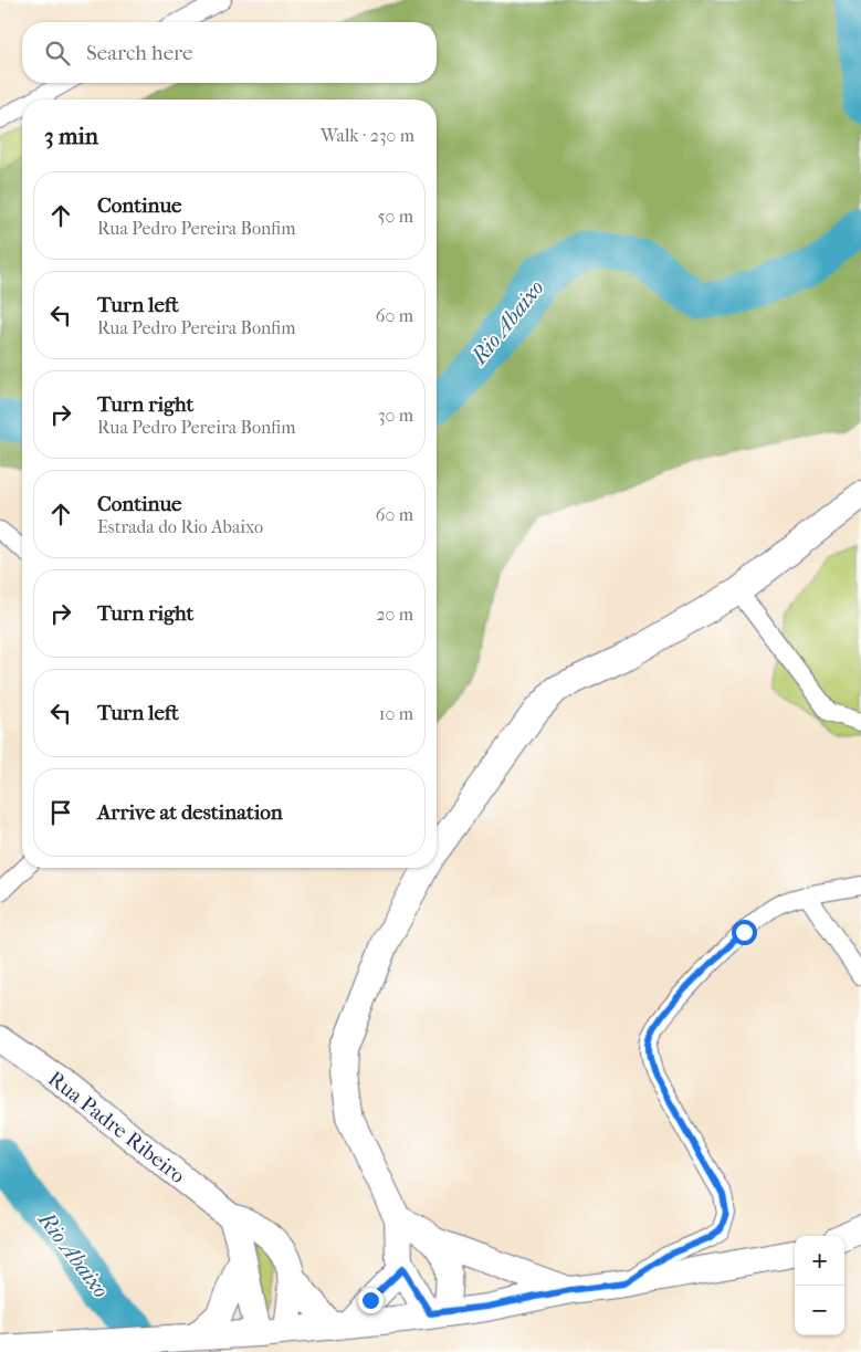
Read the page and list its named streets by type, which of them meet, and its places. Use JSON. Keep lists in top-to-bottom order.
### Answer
{
  "streets": {
    "main road": ["Rua Padre Ribeiro"]
  },
  "water": ["Rio Abaixo"],
  "page": {
    "search": "Search here",
    "heading": ["3 min", "Walk · 230 m"],
    "list": [
      ["Continue", "Rua Pedro Pereira Bonfim", "50 m"],
      ["Turn left", "Rua Pedro Pereira Bonfim", "60 m"],
      ["Turn right", "Rua Pedro Pereira Bonfim", "30 m"],
      ["Continue", "Estrada do Rio Abaixo", "60 m"],
      ["Turn right", "20 m"],
      ["Turn left", "10 m"],
      "Arrive at destination"
    ],
    "map_buttons": ["+", "−"]
  }
}
